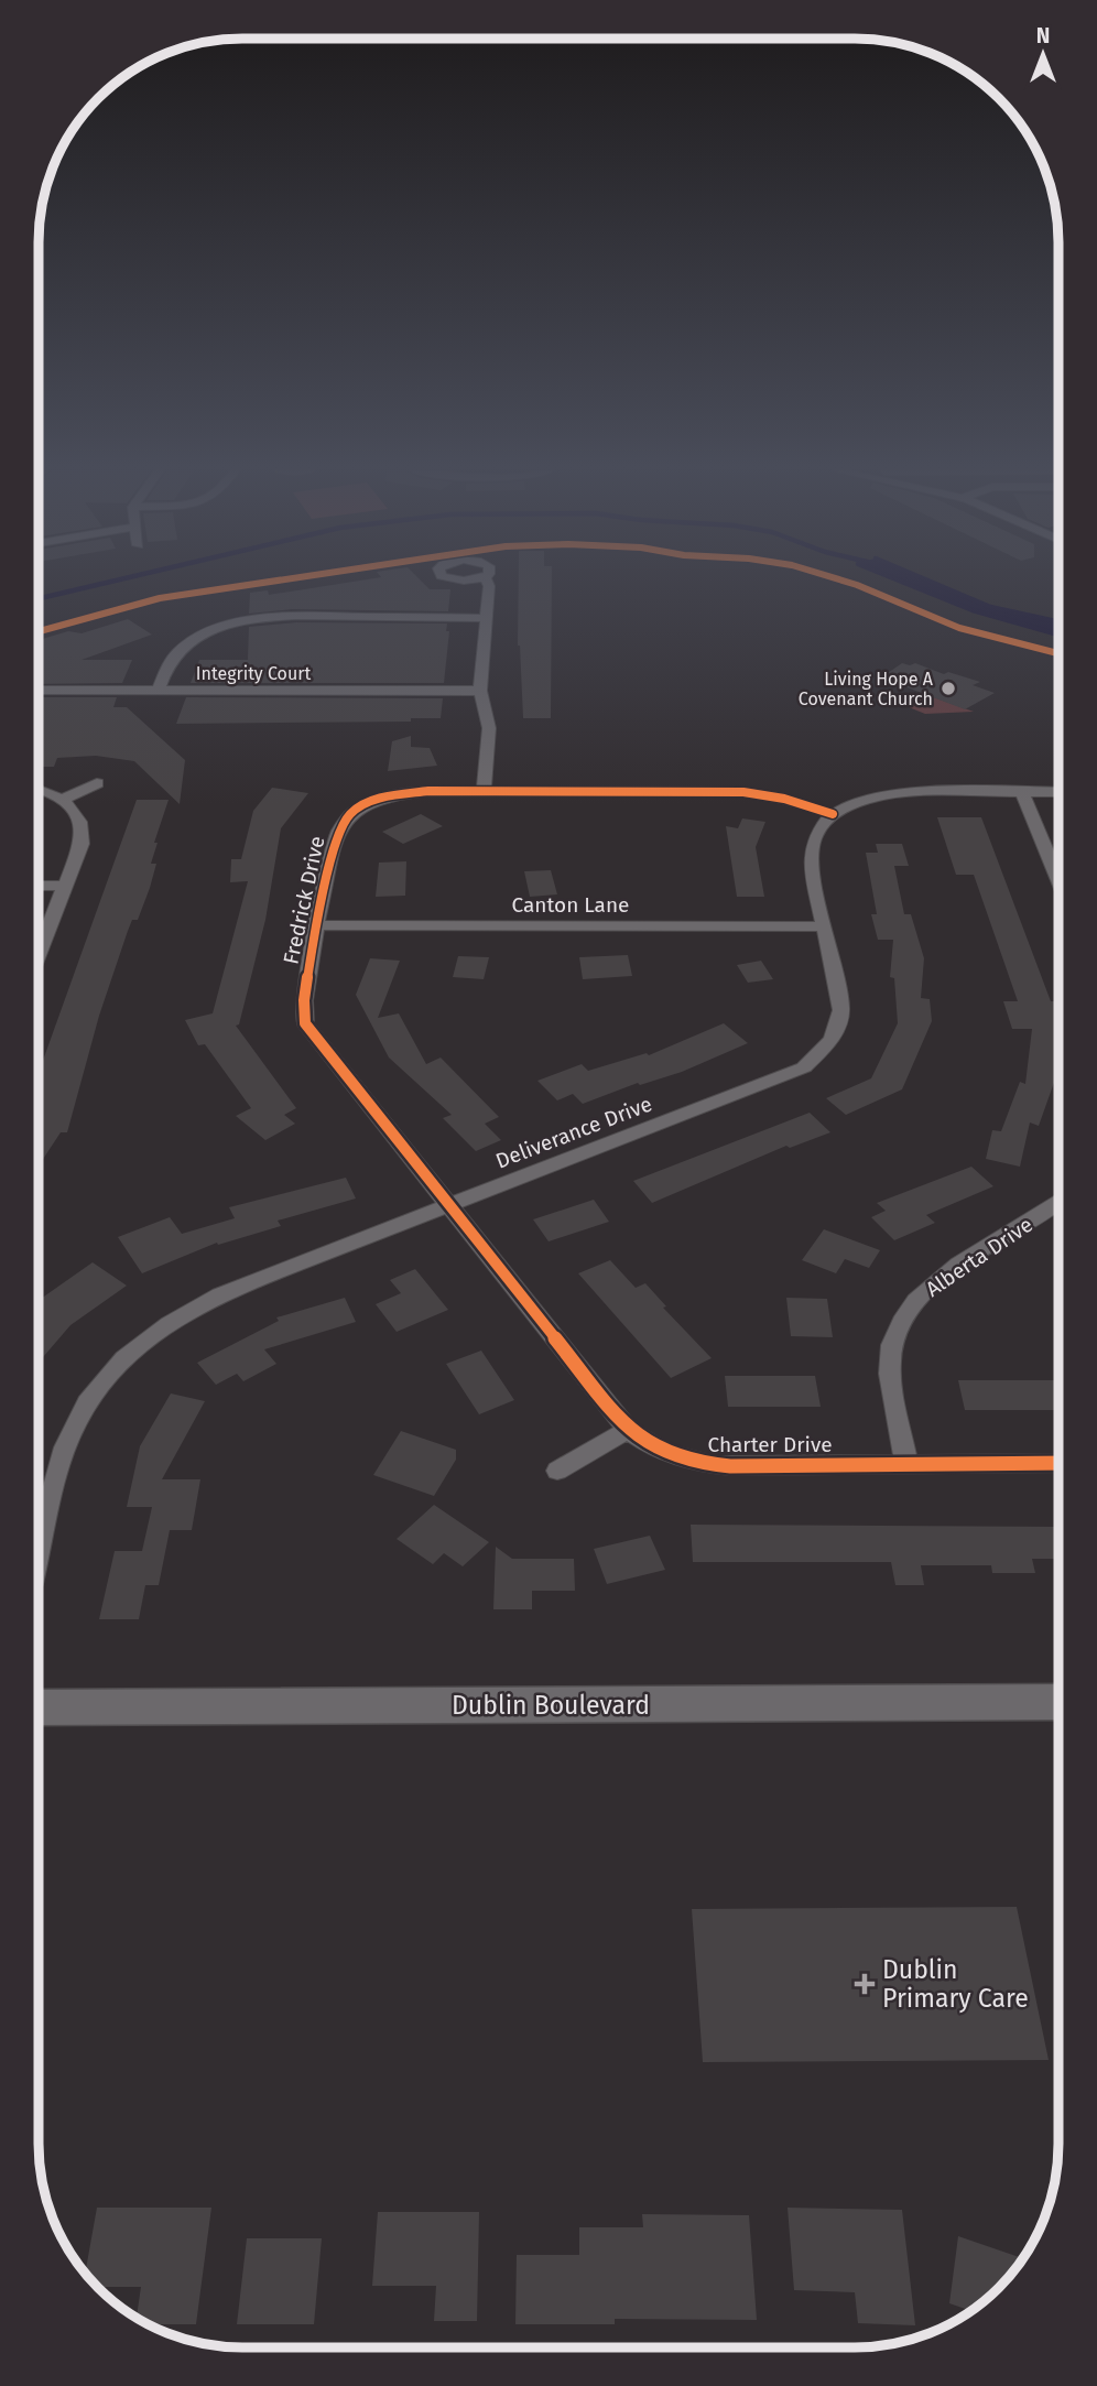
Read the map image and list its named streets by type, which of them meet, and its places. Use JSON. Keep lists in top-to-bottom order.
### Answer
{
  "streets": {
    "main road": ["Dublin Boulevard"],
    "street": [
      "Integrity Court",
      "Fredrick Drive",
      "Canton Lane",
      "Deliverance Drive",
      "Alberta Drive",
      "Charter Drive"
    ]
  },
  "crossings": [
    ["Fredrick Drive", "Canton Lane"],
    ["Fredrick Drive", "Deliverance Drive"],
    ["Fredrick Drive", "Charter Drive"],
    ["Canton Lane", "Deliverance Drive"],
    ["Deliverance Drive", "Charter Drive"],
    ["Alberta Drive", "Charter Drive"]
  ],
  "places": {
    "other": ["Living Hope A Covenant Church"],
    "health": ["Dublin Primary Care"]
  },
  "north": "top"
}
